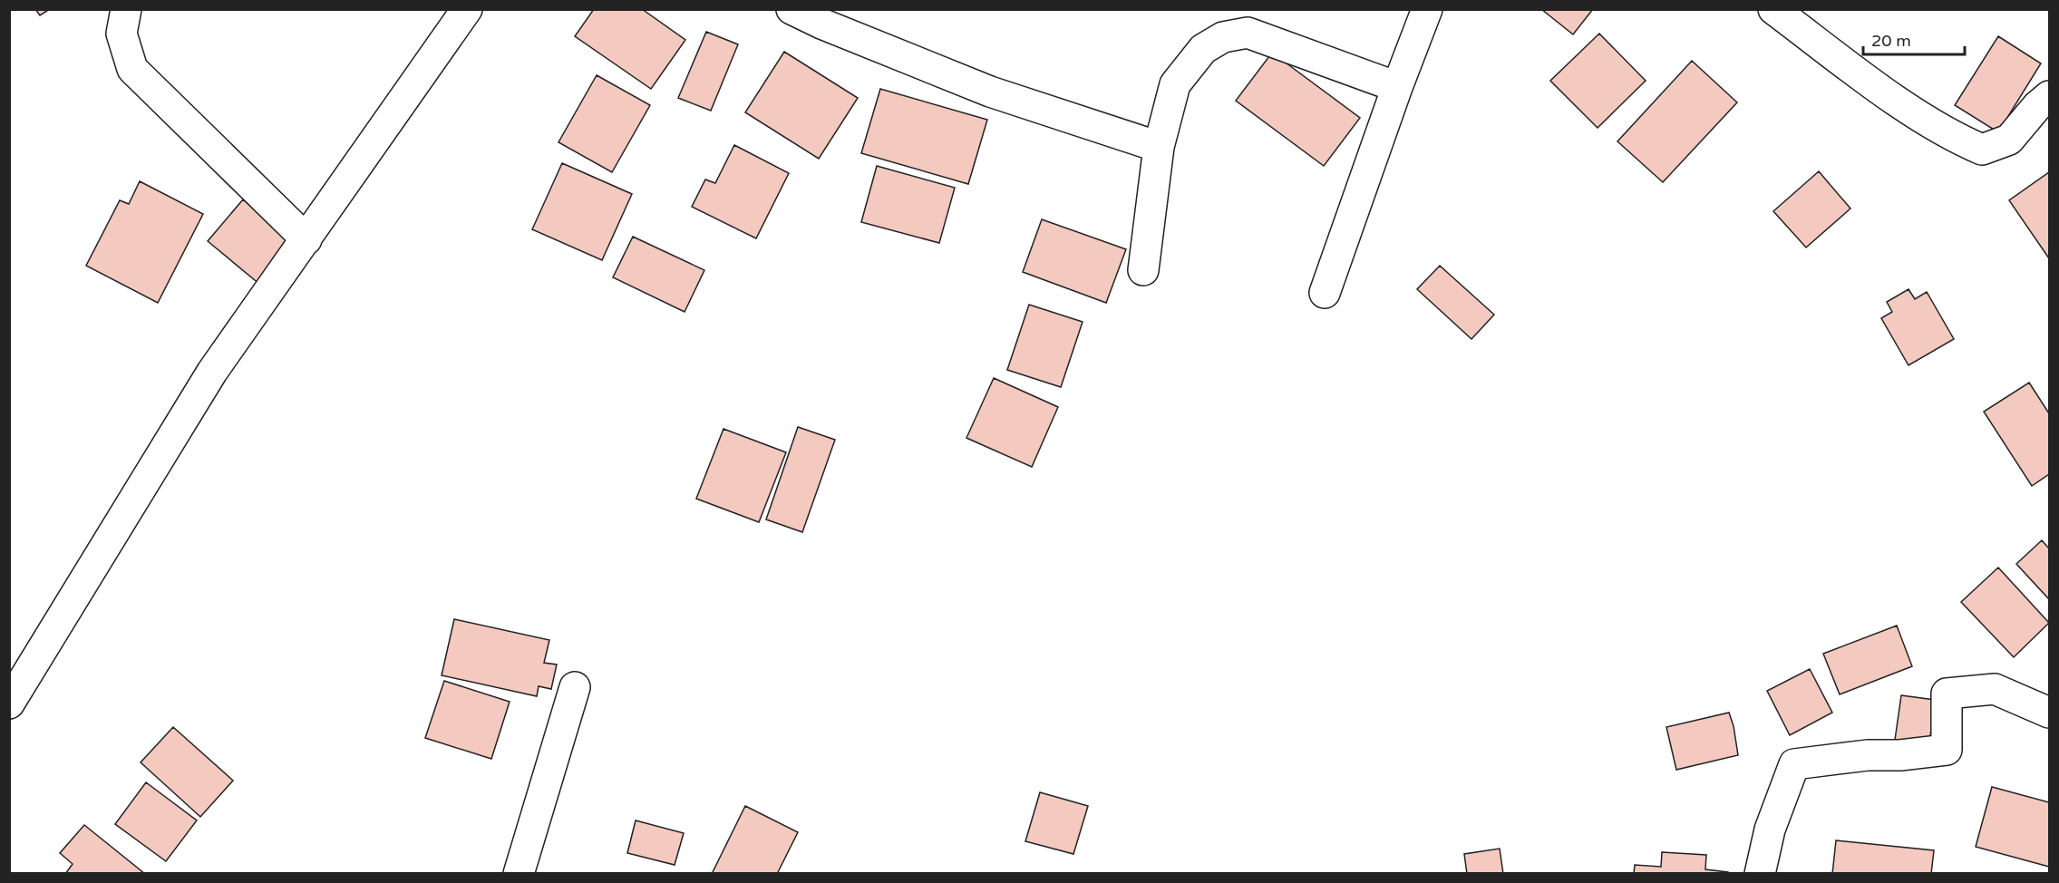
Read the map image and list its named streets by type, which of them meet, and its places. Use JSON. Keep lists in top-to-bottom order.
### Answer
{
  "scale_bar": "20 m"
}
